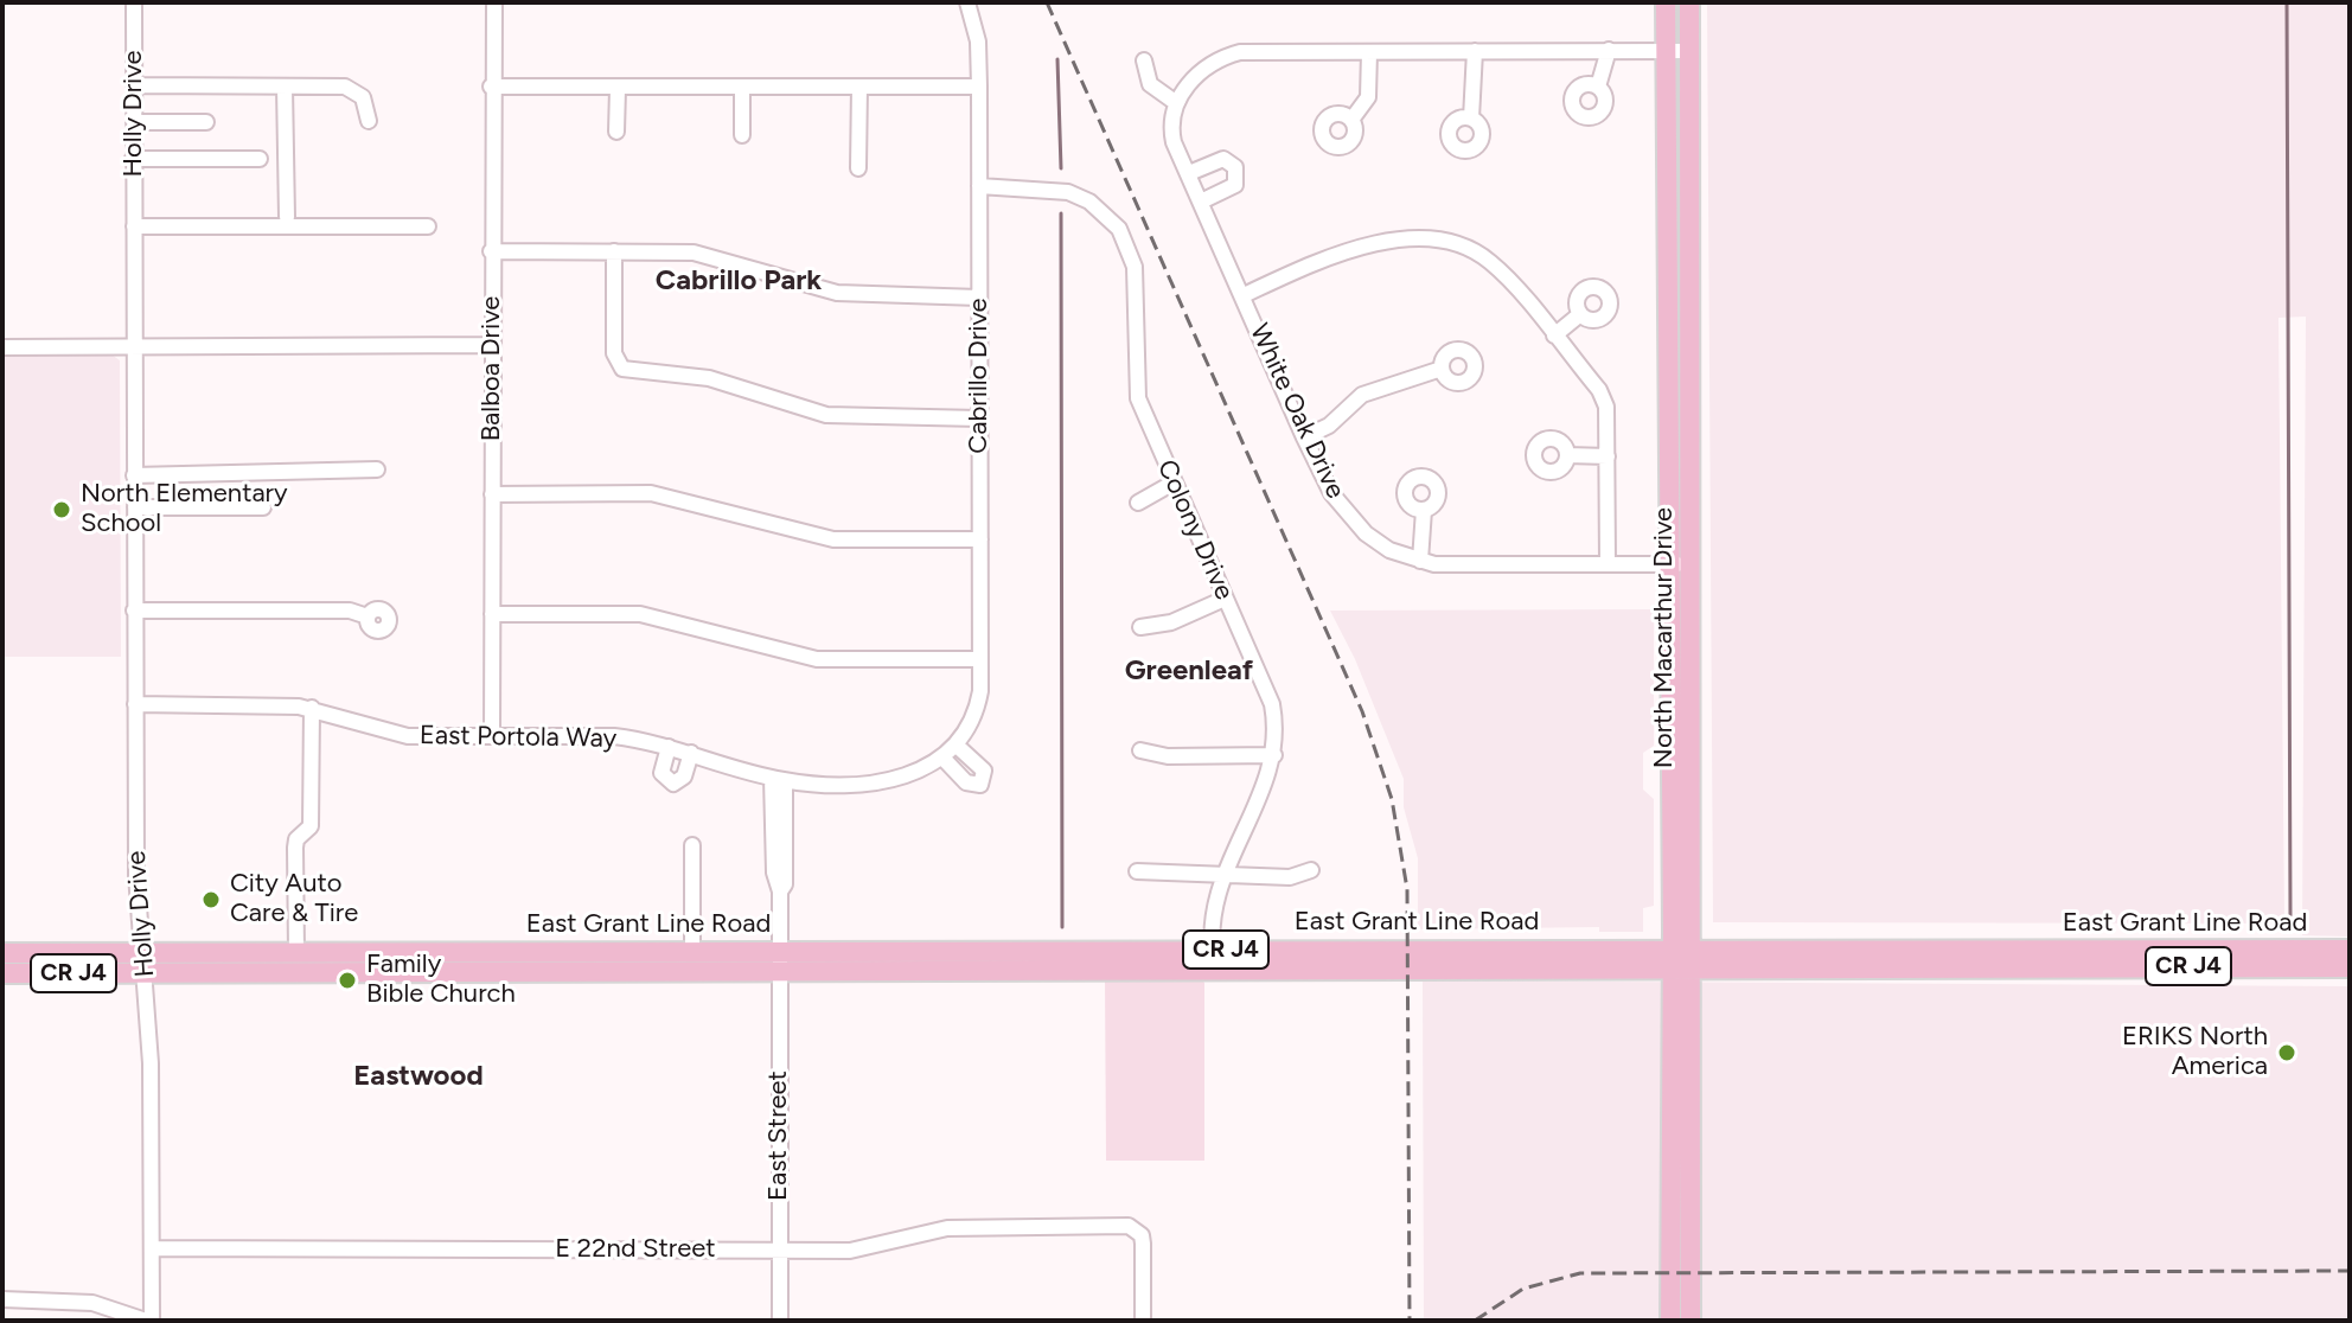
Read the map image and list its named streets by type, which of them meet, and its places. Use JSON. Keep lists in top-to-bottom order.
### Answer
{
  "streets": {
    "main road": ["North Macarthur Drive", "East Grant Line Road", "CR J4"],
    "street": [
      "Holly Drive",
      "Balboa Drive",
      "Cabrillo Drive",
      "White Oak Drive",
      "Colony Drive",
      "East Portola Way",
      "East Street",
      "E 22nd Street"
    ]
  },
  "crossings": [
    ["Holly Drive", "East Portola Way"],
    ["Holly Drive", "East Grant Line Road"],
    ["Holly Drive", "CR J4"],
    ["Holly Drive", "E 22nd Street"],
    ["Balboa Drive", "East Portola Way"],
    ["Cabrillo Drive", "Colony Drive"],
    ["Cabrillo Drive", "East Portola Way"],
    ["White Oak Drive", "North Macarthur Drive"],
    ["Colony Drive", "East Grant Line Road"],
    ["North Macarthur Drive", "East Grant Line Road"],
    ["East Portola Way", "East Street"],
    ["East Grant Line Road", "CR J4"],
    ["East Grant Line Road", "East Street"],
    ["East Street", "E 22nd Street"]
  ],
  "districts": ["Cabrillo Park", "Greenleaf", "Eastwood"],
  "places": [
    "North Elementary School",
    "City Auto Care & Tire",
    "Family Bible Church",
    "ERIKS North America"
  ]
}
